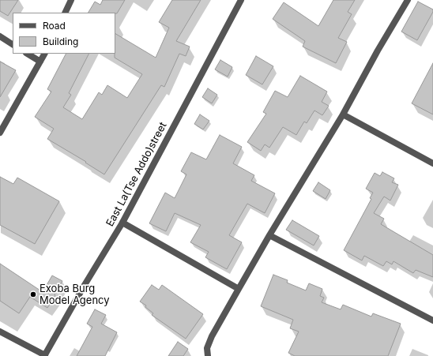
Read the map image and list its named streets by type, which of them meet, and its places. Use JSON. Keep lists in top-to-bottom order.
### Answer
{
  "streets": {
    "street": ["East La(Tse Addo)street"]
  },
  "places": ["Exoba Burg Model Agency"],
  "legend": ["Road", "Building"]
}
